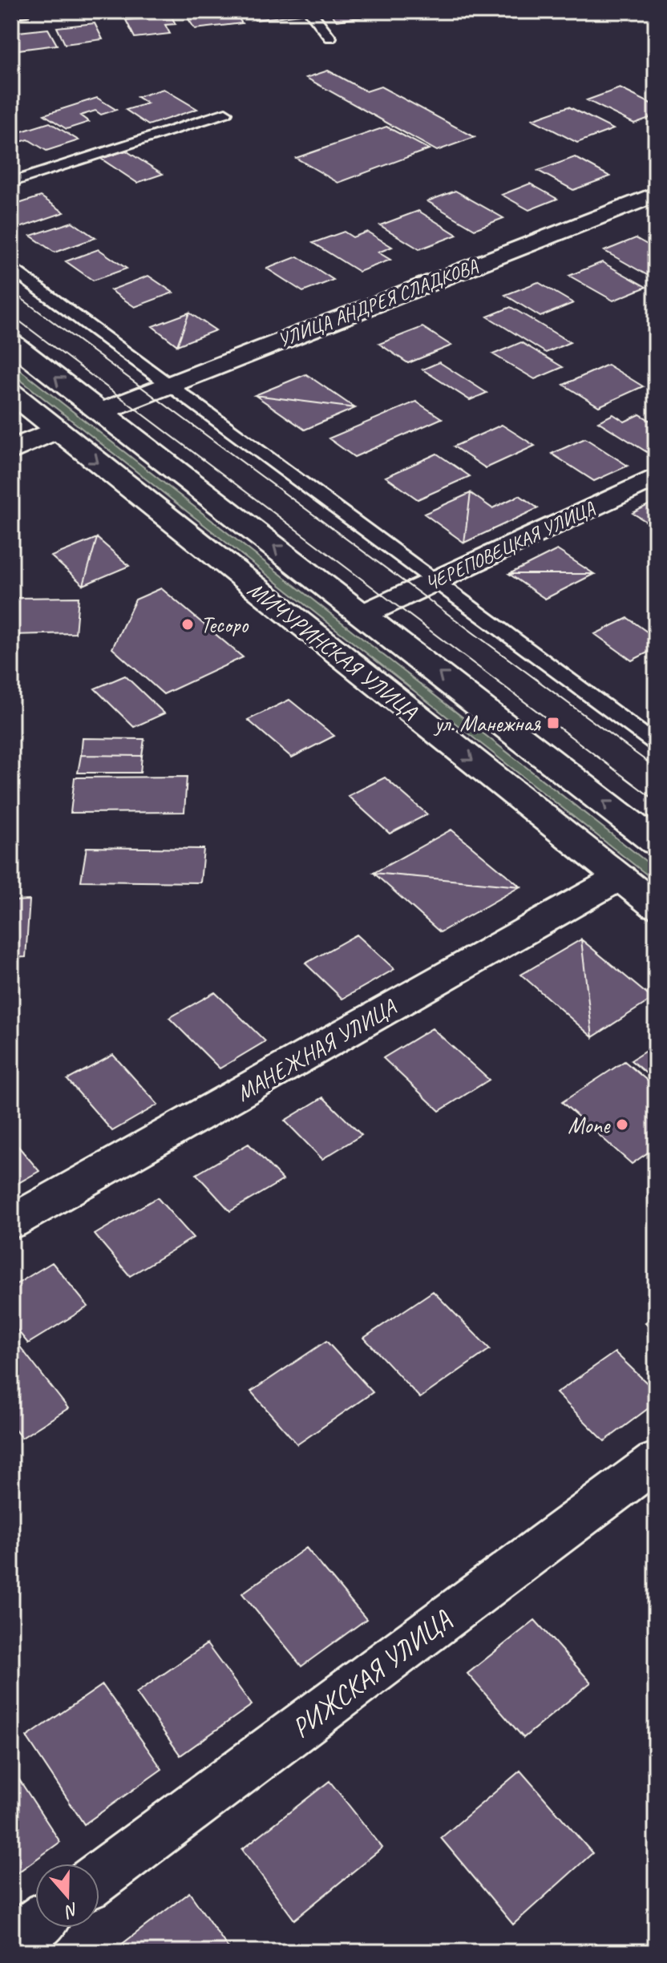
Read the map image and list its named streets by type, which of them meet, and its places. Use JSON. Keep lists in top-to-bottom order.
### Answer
{
  "streets": {
    "street": [
      "УЛИЦА АНДРЕЯ СЛАДКОВА",
      "ЧЕРЕПОВЕЦКАЯ УЛИЦА",
      "МИЧУРИНСКАЯ УЛИЦА",
      "МАНЕЖНАЯ УЛИЦА",
      "РИЖСКАЯ УЛИЦА"
    ]
  },
  "crossings": [
    ["УЛИЦА АНДРЕЯ СЛАДКОВА", "МИЧУРИНСКАЯ УЛИЦА"],
    ["ЧЕРЕПОВЕЦКАЯ УЛИЦА", "МИЧУРИНСКАЯ УЛИЦА"],
    ["МИЧУРИНСКАЯ УЛИЦА", "МАНЕЖНАЯ УЛИЦА"]
  ],
  "places": {
    "other": ["Тесоро", "Mone"],
    "transit": ["ул. Манежная"]
  },
  "north": "bottom"
}
